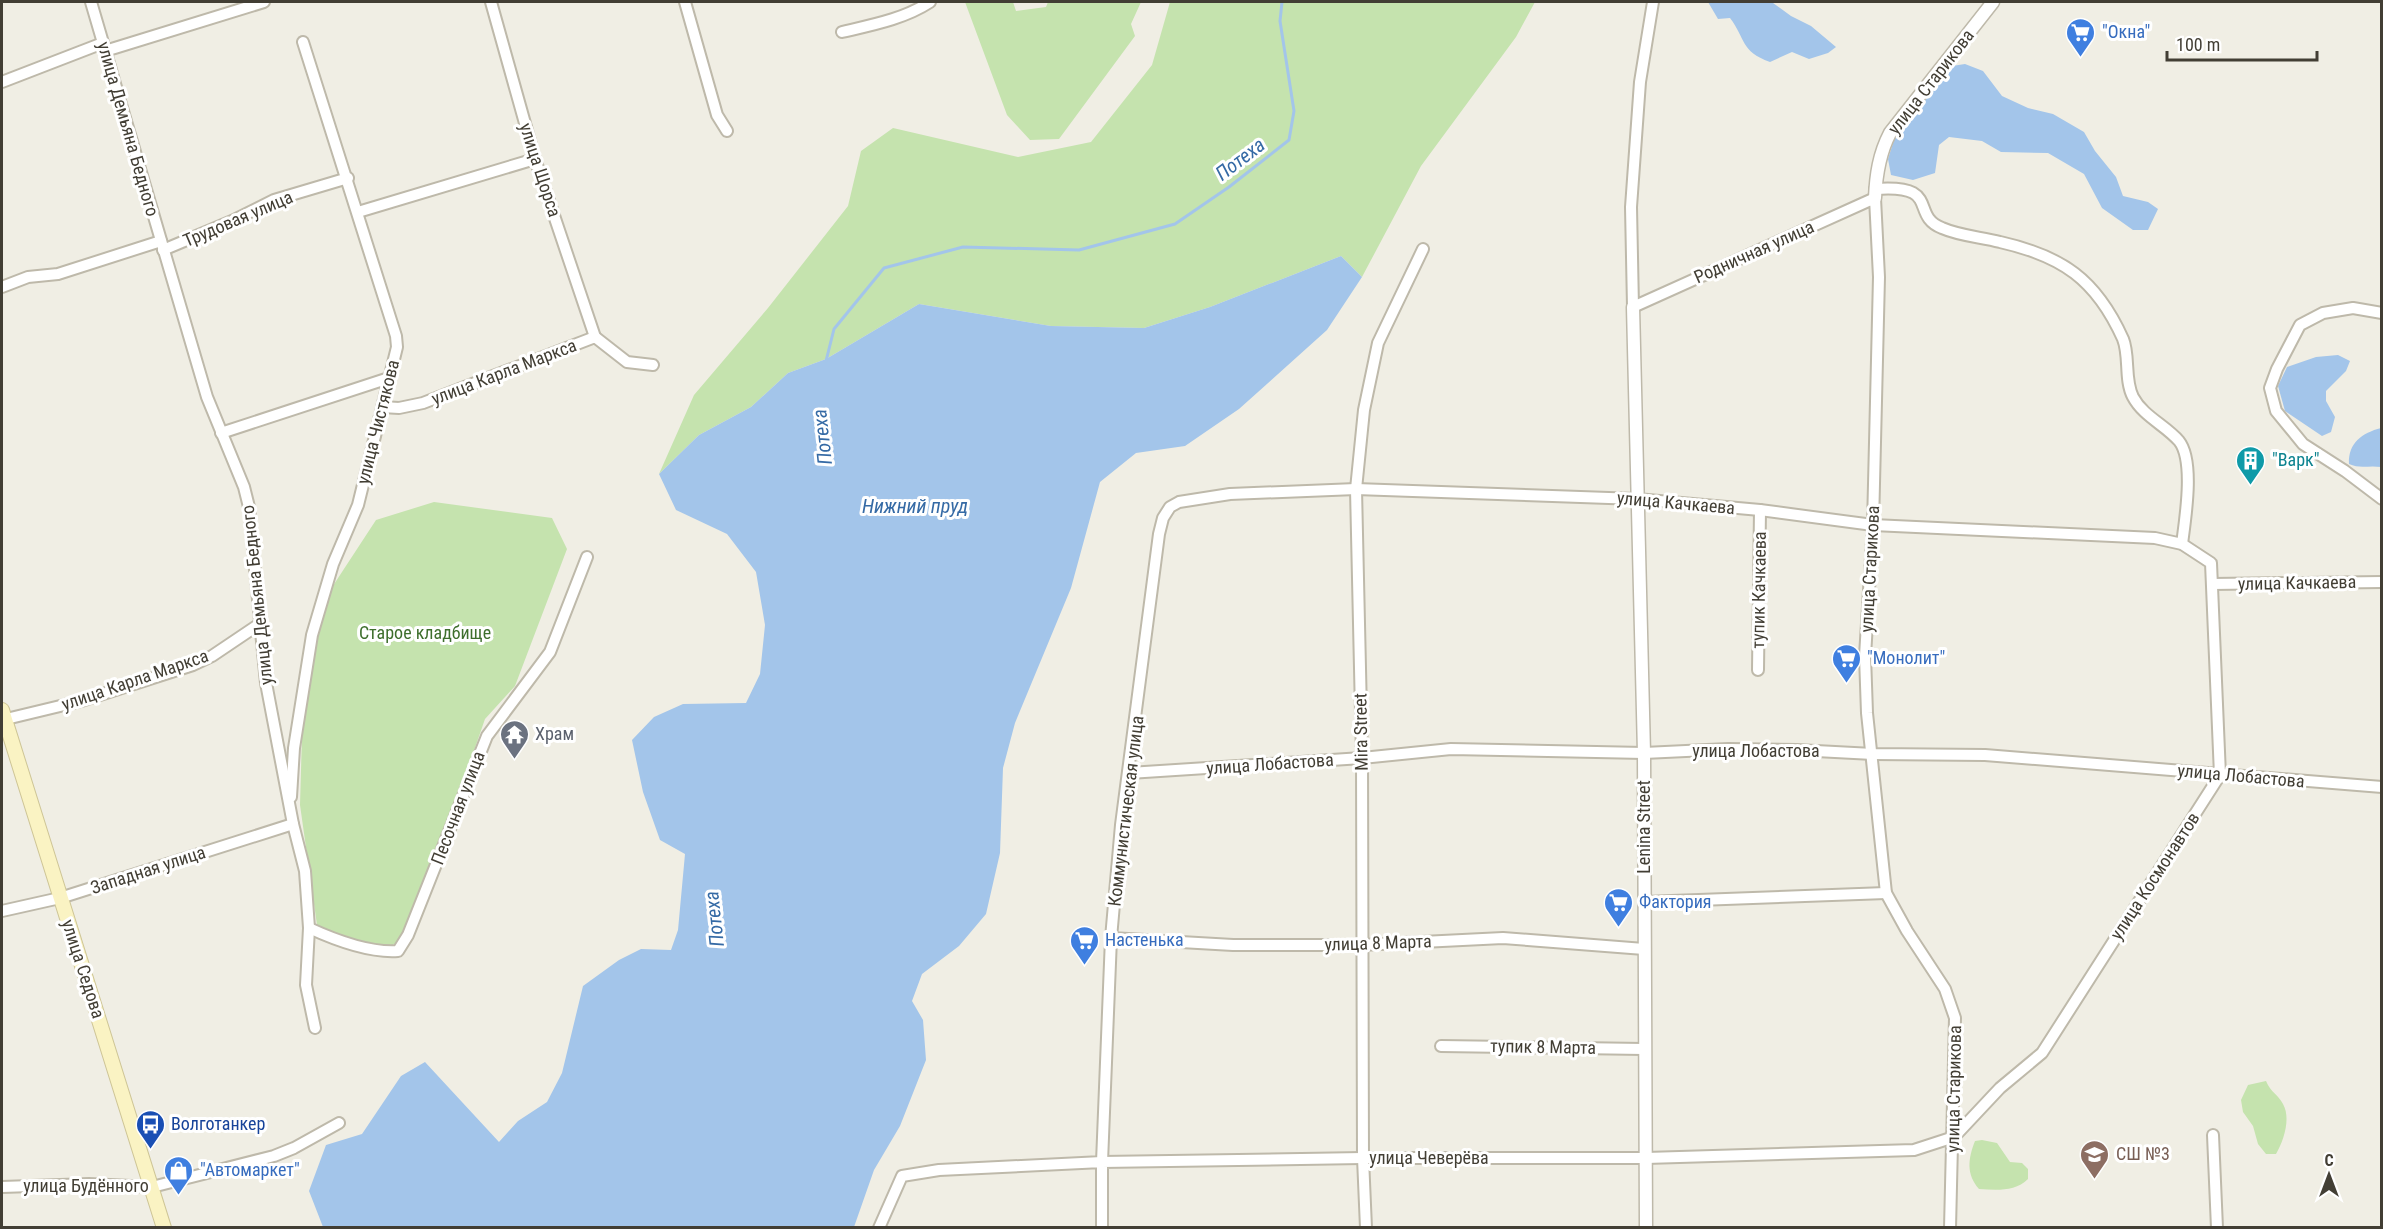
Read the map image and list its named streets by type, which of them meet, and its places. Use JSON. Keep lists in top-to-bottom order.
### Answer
{
  "streets": {
    "main road": ["улица Седова"],
    "street": [
      "улица Старикова",
      "улица Демьяна Бедного",
      "улица Щорса",
      "Трудовая улица",
      "Родничная улица",
      "улица Карла Маркса",
      "улица Чистякова",
      "улица Качкаева",
      "тупик Качкаева",
      "Mira Street",
      "улица Лобастова",
      "Песочная улица",
      "Коммунистическая улица",
      "Lenina Street",
      "Западная улица",
      "улица Космонавтов",
      "улица 8 Марта",
      "тупик 8 Марта",
      "улица Чеверёва",
      "улица Будённого"
    ]
  },
  "crossings": [
    ["улица Старикова", "Родничная улица"],
    ["улица Старикова", "улица Качкаева"],
    ["улица Старикова", "улица Лобастова"],
    ["улица Старикова", "улица Космонавтов"],
    ["улица Старикова", "улица Чеверёва"],
    ["улица Демьяна Бедного", "Трудовая улица"],
    ["улица Демьяна Бедного", "улица Карла Маркса"],
    ["улица Демьяна Бедного", "улица Чистякова"],
    ["улица Демьяна Бедного", "Песочная улица"],
    ["улица Демьяна Бедного", "Западная улица"],
    ["улица Щорса", "улица Карла Маркса"],
    ["Трудовая улица", "улица Чистякова"],
    ["Родничная улица", "Lenina Street"],
    ["улица Карла Маркса", "улица Чистякова"],
    ["улица Карла Маркса", "улица Седова"],
    ["улица Качкаева", "тупик Качкаева"],
    ["улица Качкаева", "Mira Street"],
    ["улица Качкаева", "Коммунистическая улица"],
    ["улица Качкаева", "Lenina Street"],
    ["Mira Street", "улица Лобастова"],
    ["Mira Street", "улица 8 Марта"],
    ["Mira Street", "улица Чеверёва"],
    ["улица Лобастова", "Коммунистическая улица"],
    ["улица Лобастова", "Lenina Street"],
    ["улица Лобастова", "улица Космонавтов"],
    ["Коммунистическая улица", "улица 8 Марта"],
    ["Коммунистическая улица", "улица Чеверёва"],
    ["Lenina Street", "улица 8 Марта"],
    ["Lenina Street", "тупик 8 Марта"],
    ["Lenina Street", "улица Чеверёва"],
    ["Западная улица", "улица Седова"],
    ["улица Космонавтов", "улица Чеверёва"],
    ["улица Седова", "улица Будённого"]
  ],
  "water": ["Потеха", "Нижний пруд"],
  "parks": ["Старое кладбище"],
  "places": {
    "supermarket": [
      "\"Окна\"",
      "\"Монолит\"",
      "Фактория",
      "Настенька"
    ],
    "building": ["\"Варк\""],
    "temple": ["Храм"],
    "bus stop": ["Волготанкер"],
    "school or university": ["СШ №3"],
    "shop": ["\"Автомаркет\""]
  },
  "scale_bar": "100 m",
  "north": "top"
}
